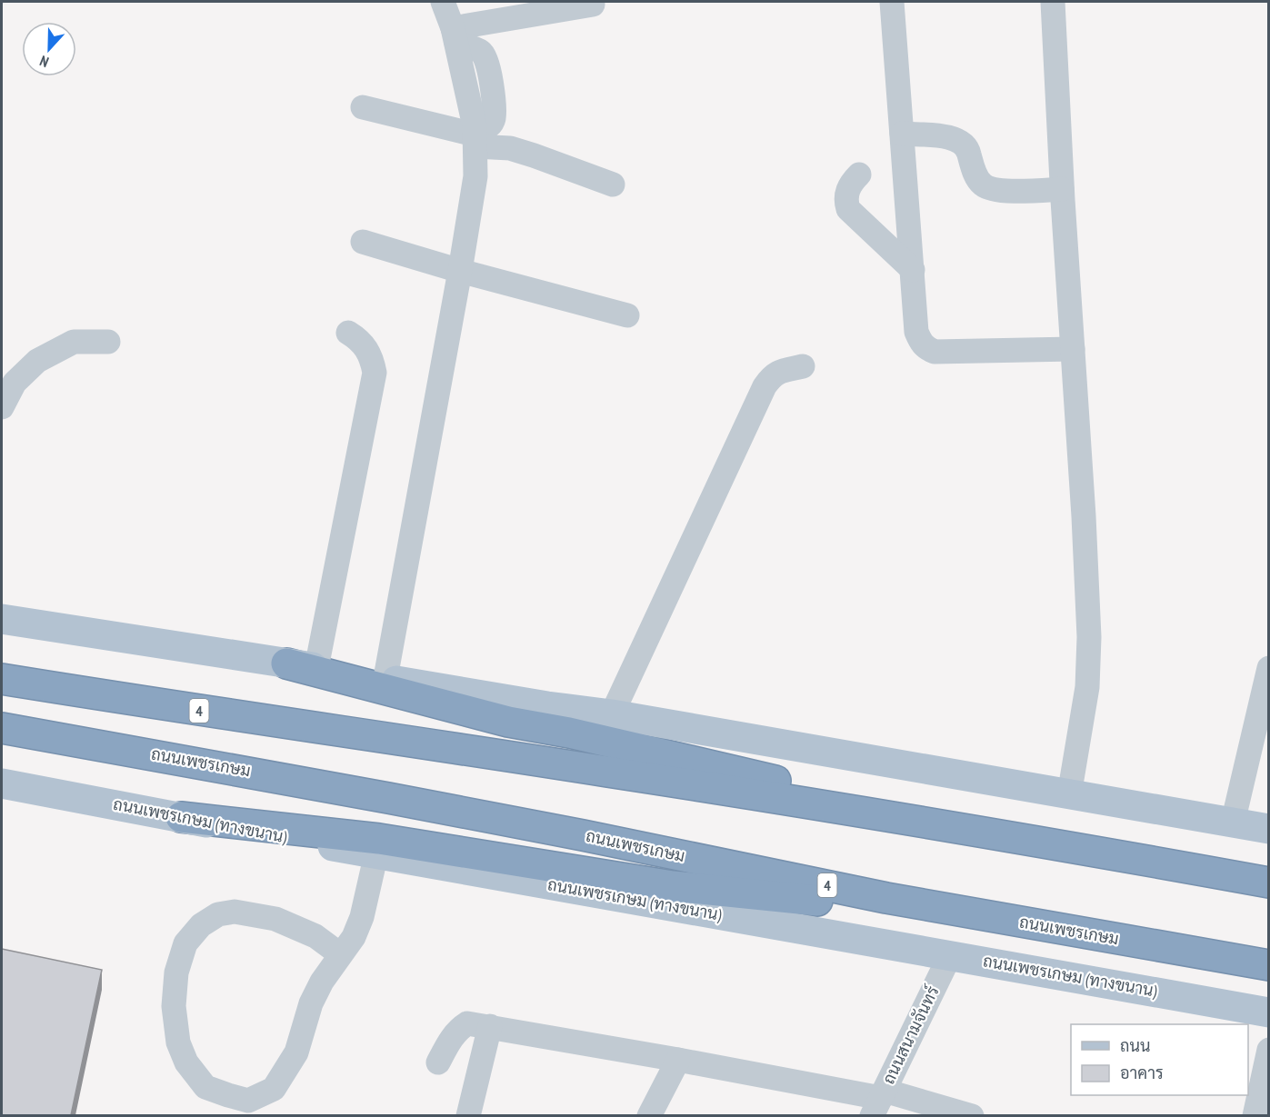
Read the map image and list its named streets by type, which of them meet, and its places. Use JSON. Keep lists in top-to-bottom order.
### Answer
{
  "streets": {
    "highway": ["4", "ถนนเพชรเกษม"],
    "main road": ["ถนนเพชรเกษม (ทางขนาน)"],
    "street": ["ถนนสนามจันทร์"]
  },
  "crossings": [
    ["ถนนเพชรเกษม (ทางขนาน)", "ถนนสนามจันทร์"]
  ],
  "legend": ["ถนน", "อาคาร"],
  "north": "bottom"
}
